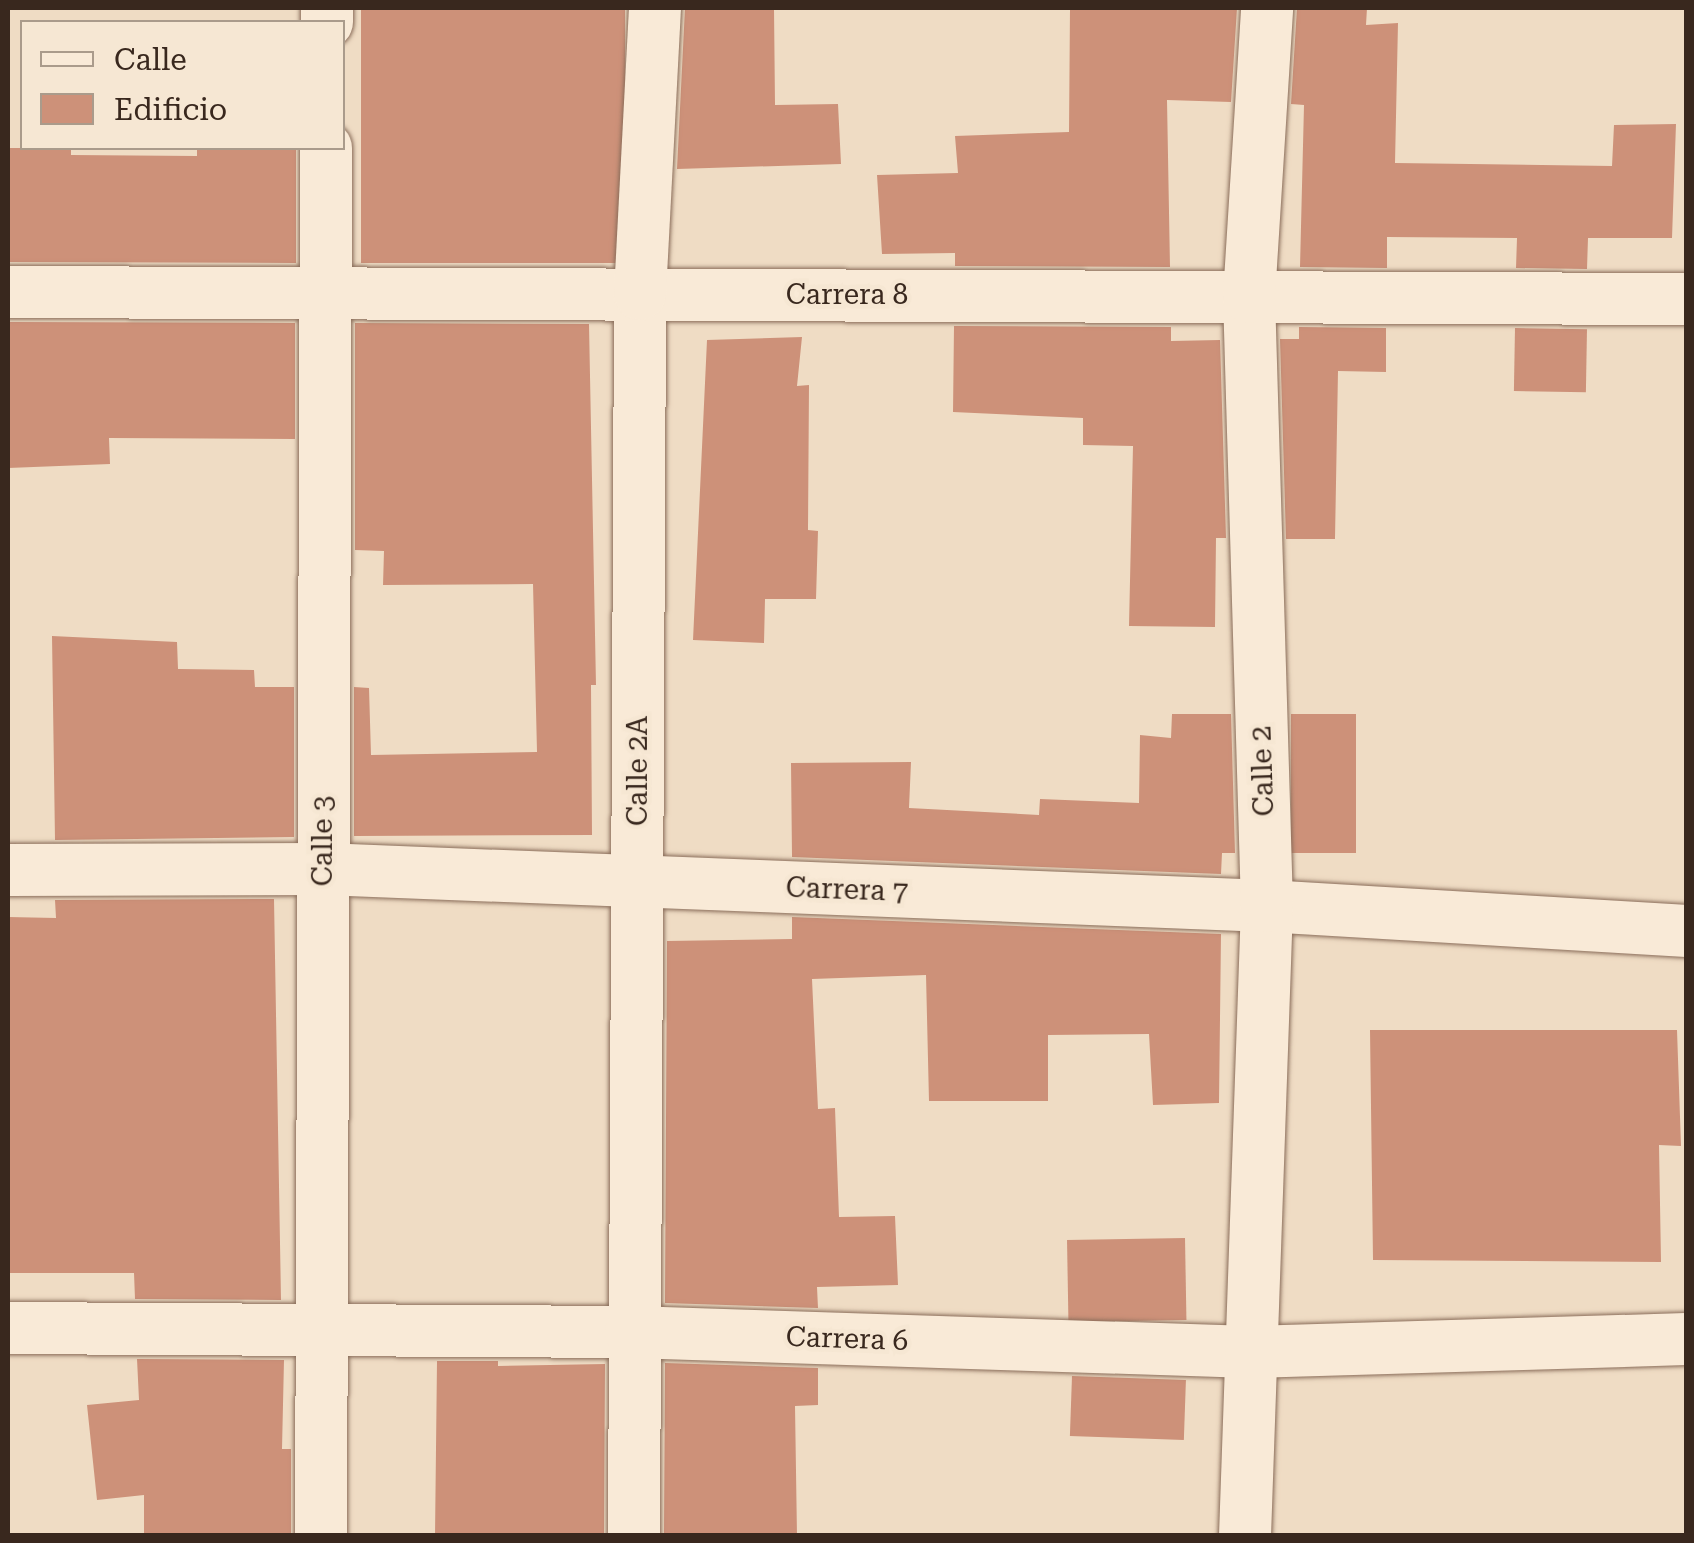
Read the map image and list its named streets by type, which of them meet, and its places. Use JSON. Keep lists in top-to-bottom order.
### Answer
{
  "streets": {
    "street": [
      "Carrera 8",
      "Calle 2A",
      "Calle 2",
      "Calle 3",
      "Carrera 7",
      "Carrera 6"
    ]
  },
  "crossings": [
    ["Carrera 8", "Calle 2A"],
    ["Carrera 8", "Calle 2"],
    ["Carrera 8", "Calle 3"],
    ["Calle 2A", "Carrera 7"],
    ["Calle 2A", "Carrera 6"],
    ["Calle 2", "Carrera 7"],
    ["Calle 2", "Carrera 6"],
    ["Calle 3", "Carrera 7"],
    ["Calle 3", "Carrera 6"]
  ],
  "legend": ["Calle", "Edificio"]
}
